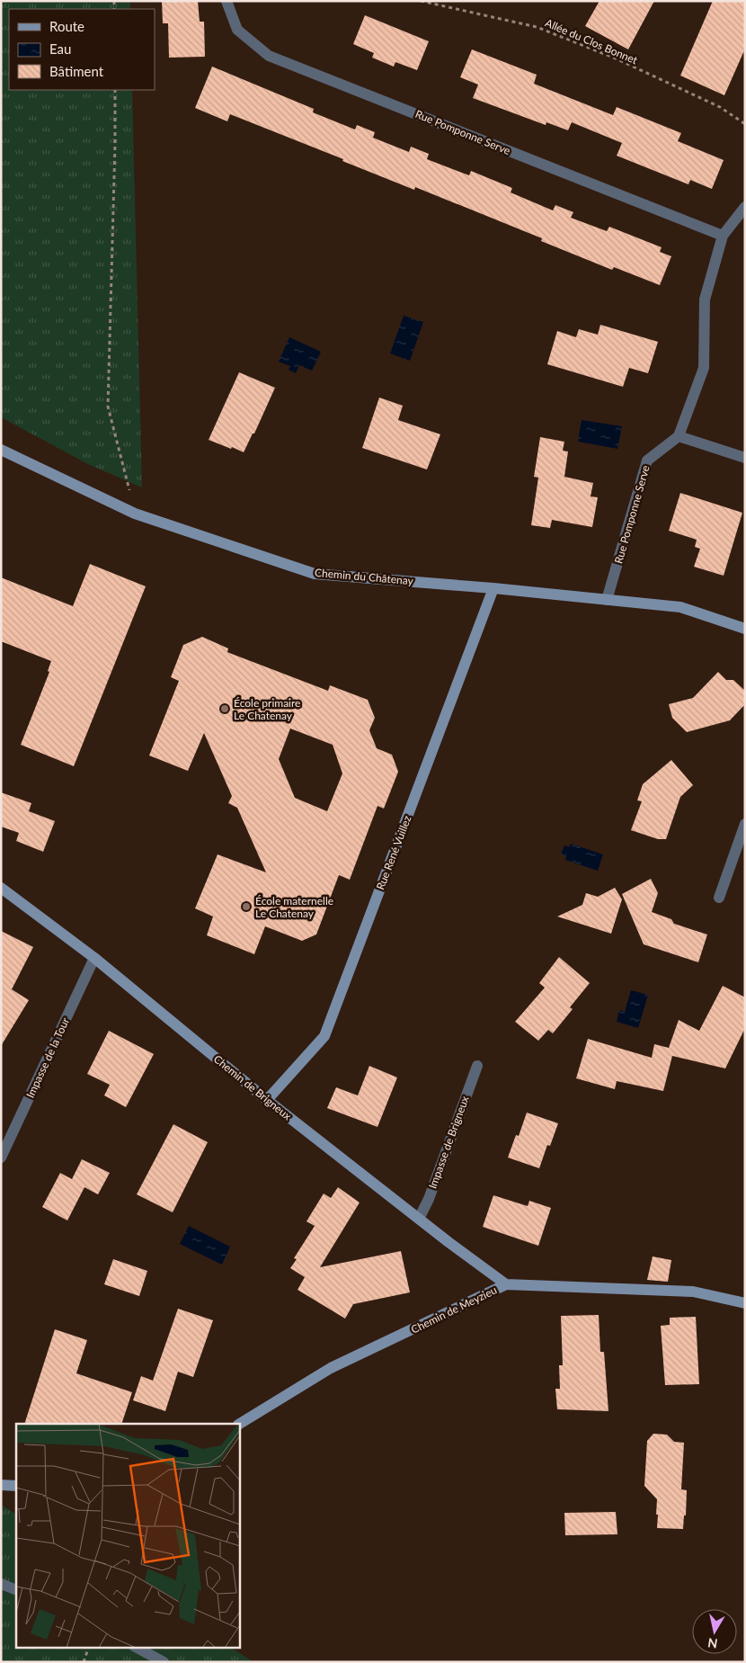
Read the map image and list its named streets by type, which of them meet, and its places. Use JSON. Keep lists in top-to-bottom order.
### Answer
{
  "streets": {
    "street": [
      "Rue Pomponne Serve",
      "Chemin du Châtenay",
      "Rue René Vuillez",
      "Impasse de la Tour",
      "Chemin de Brigneux",
      "Impasse de Brigneux",
      "Chemin de Meyzieu"
    ],
    "path": ["Allée du Clos Bonnet"]
  },
  "crossings": [
    ["Rue Pomponne Serve", "Chemin du Châtenay"],
    ["Chemin du Châtenay", "Rue René Vuillez"],
    ["Rue René Vuillez", "Chemin de Brigneux"],
    ["Impasse de la Tour", "Chemin de Brigneux"],
    ["Chemin de Brigneux", "Impasse de Brigneux"],
    ["Chemin de Brigneux", "Chemin de Meyzieu"]
  ],
  "places": ["École primaire Le Chatenay", "École maternelle Le Chatenay"],
  "legend": ["Route", "Eau", "Bâtiment"],
  "north": "bottom"
}
